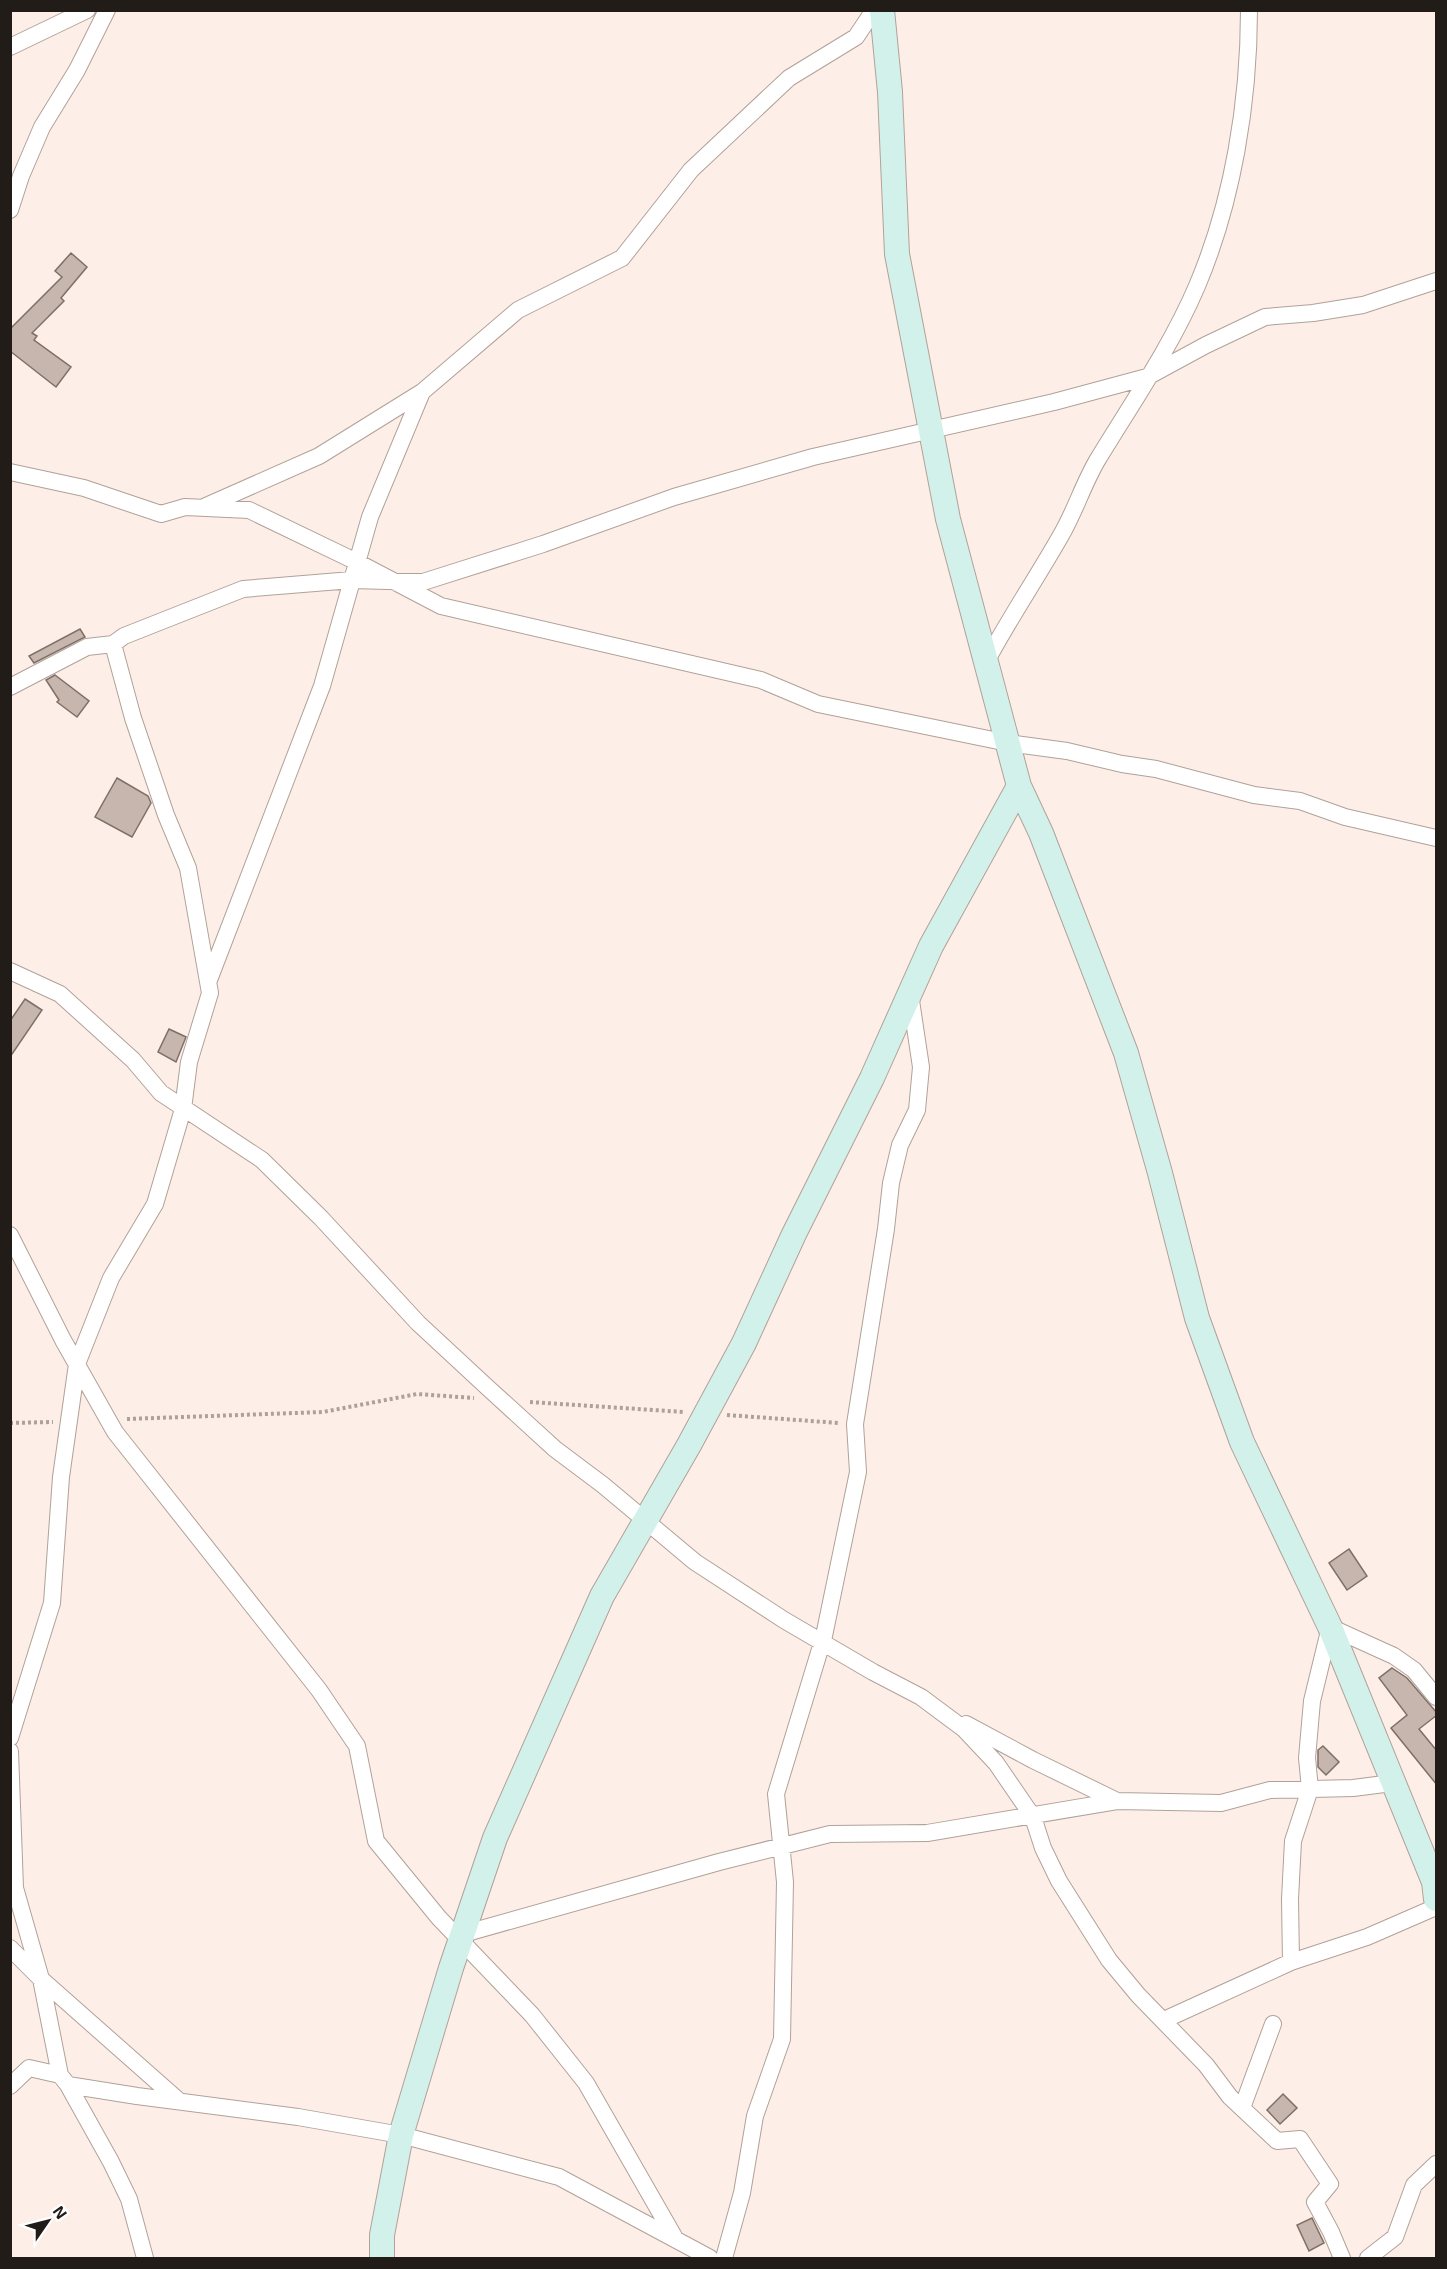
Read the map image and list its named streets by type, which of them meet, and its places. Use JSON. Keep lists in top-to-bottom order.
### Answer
{
  "north": "top right"
}
